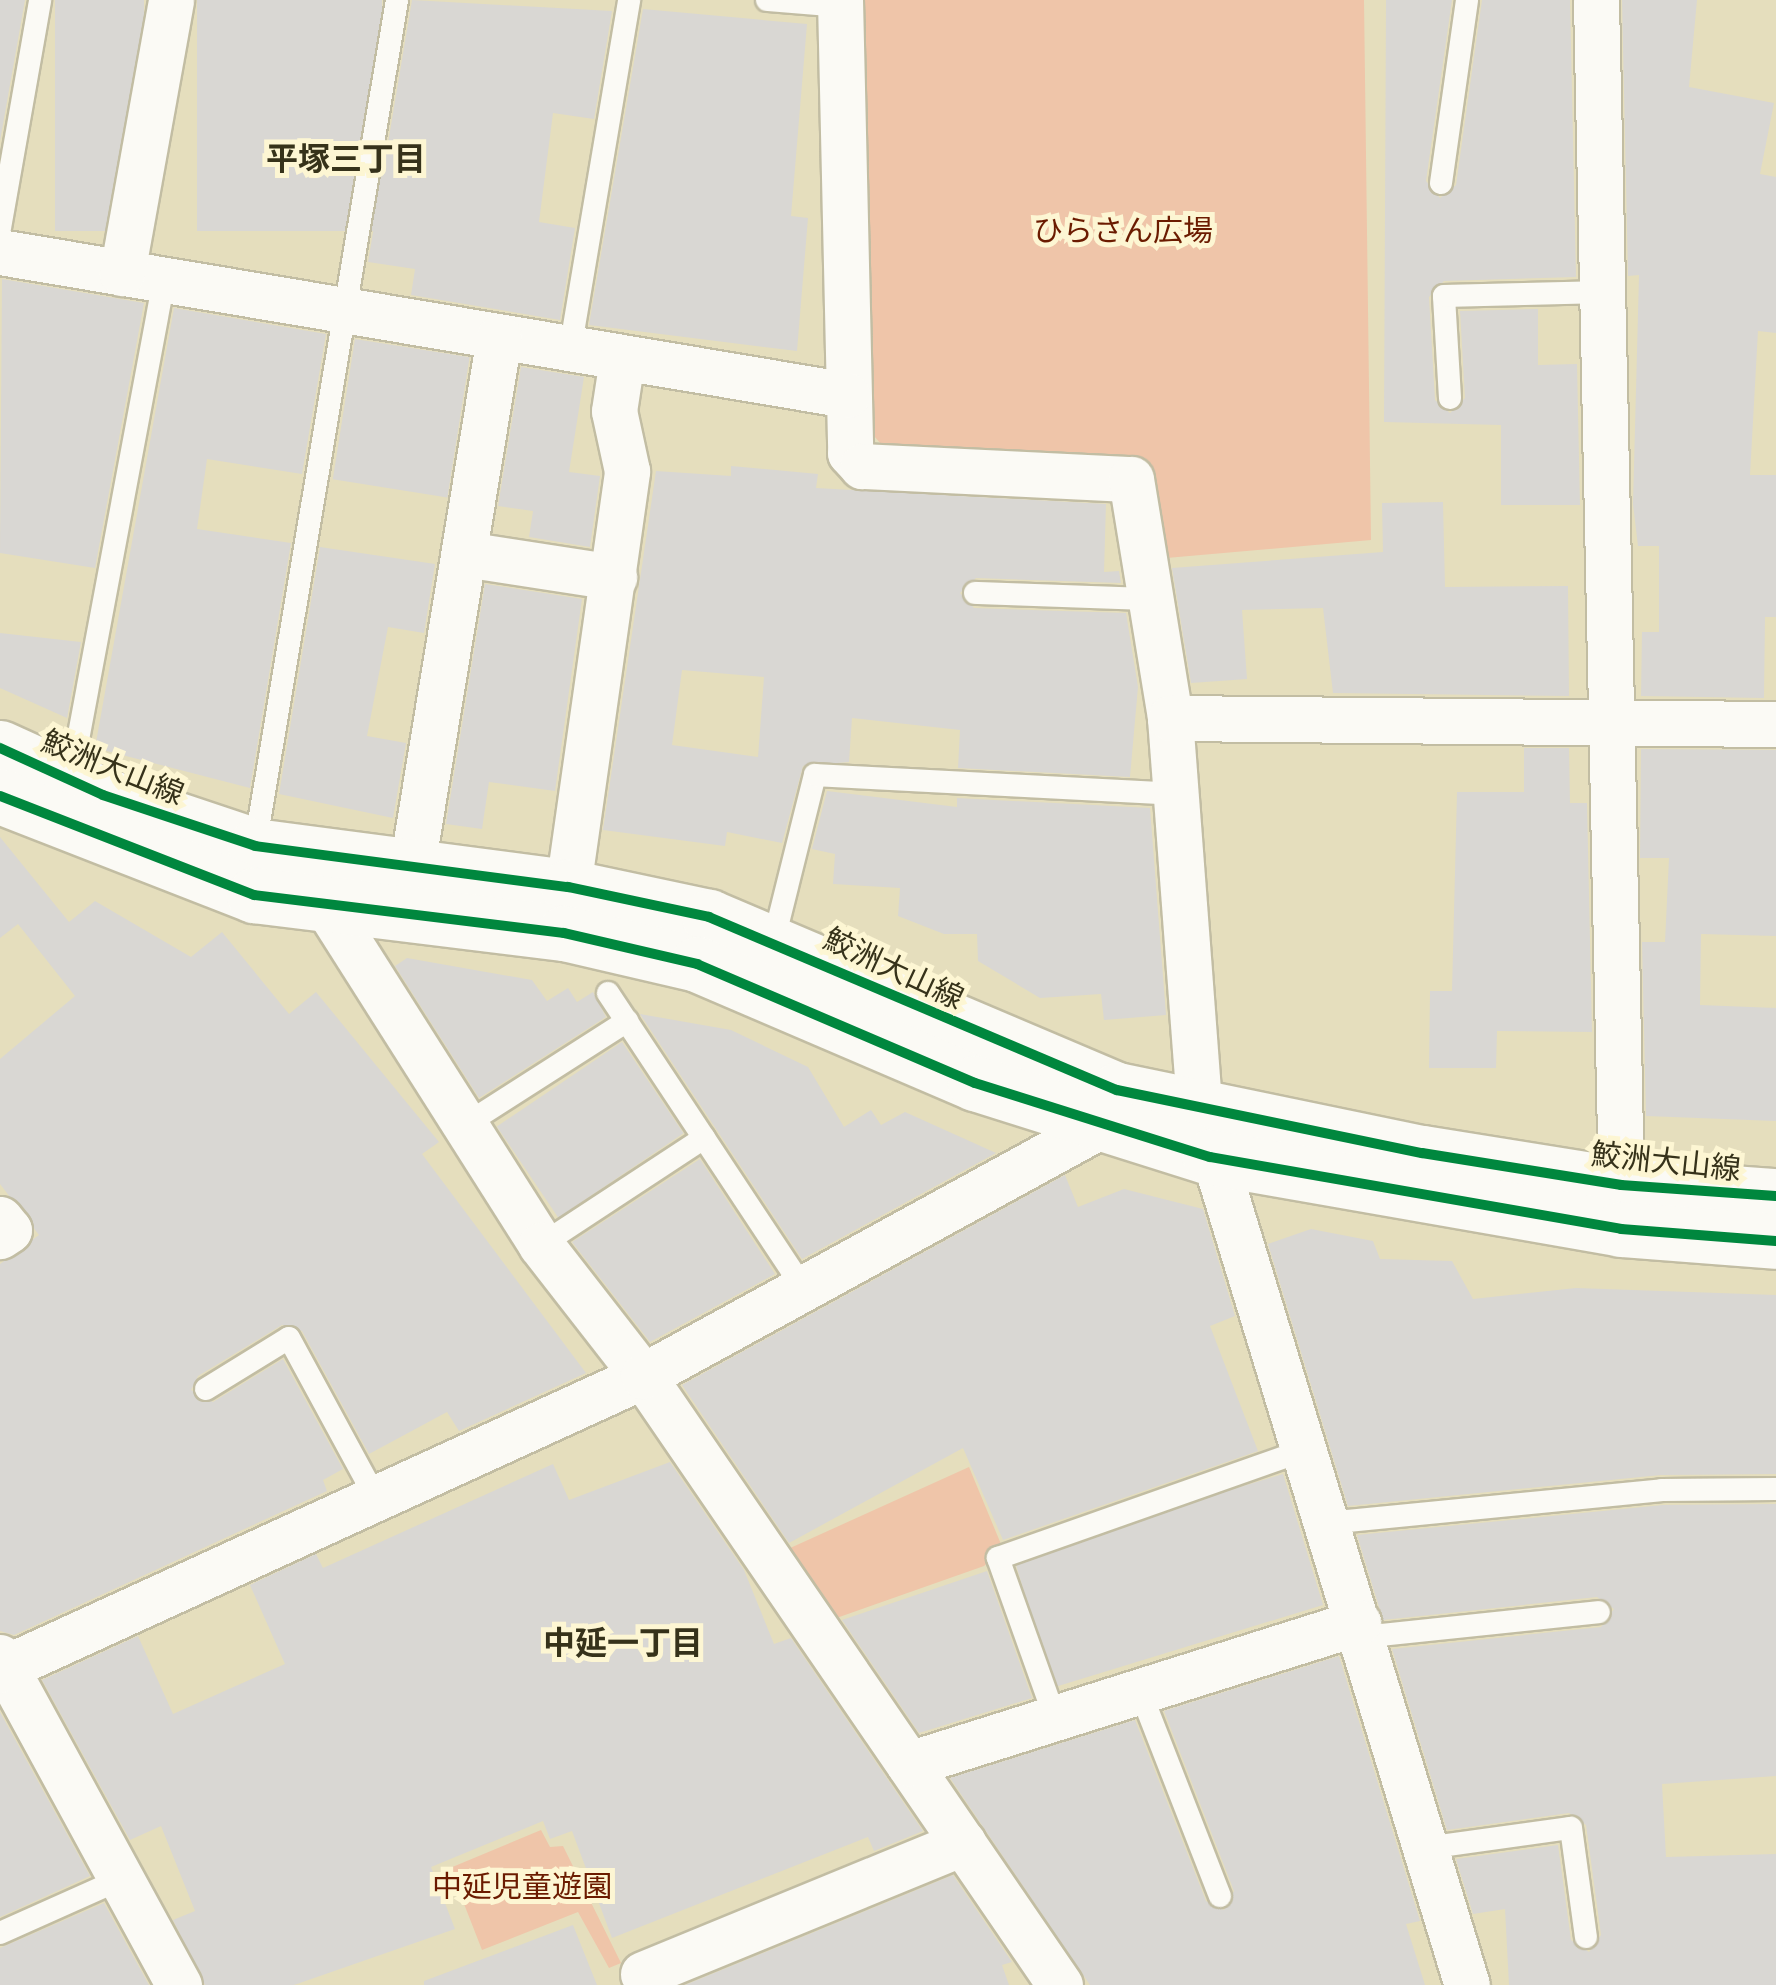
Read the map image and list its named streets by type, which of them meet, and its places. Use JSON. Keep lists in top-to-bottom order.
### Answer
{
  "streets": {
    "main road": ["鮫洲大山線"]
  },
  "districts": ["平塚三丁目", "中延一丁目"],
  "parks": ["ひらさん広場", "中延児童遊園"]
}
